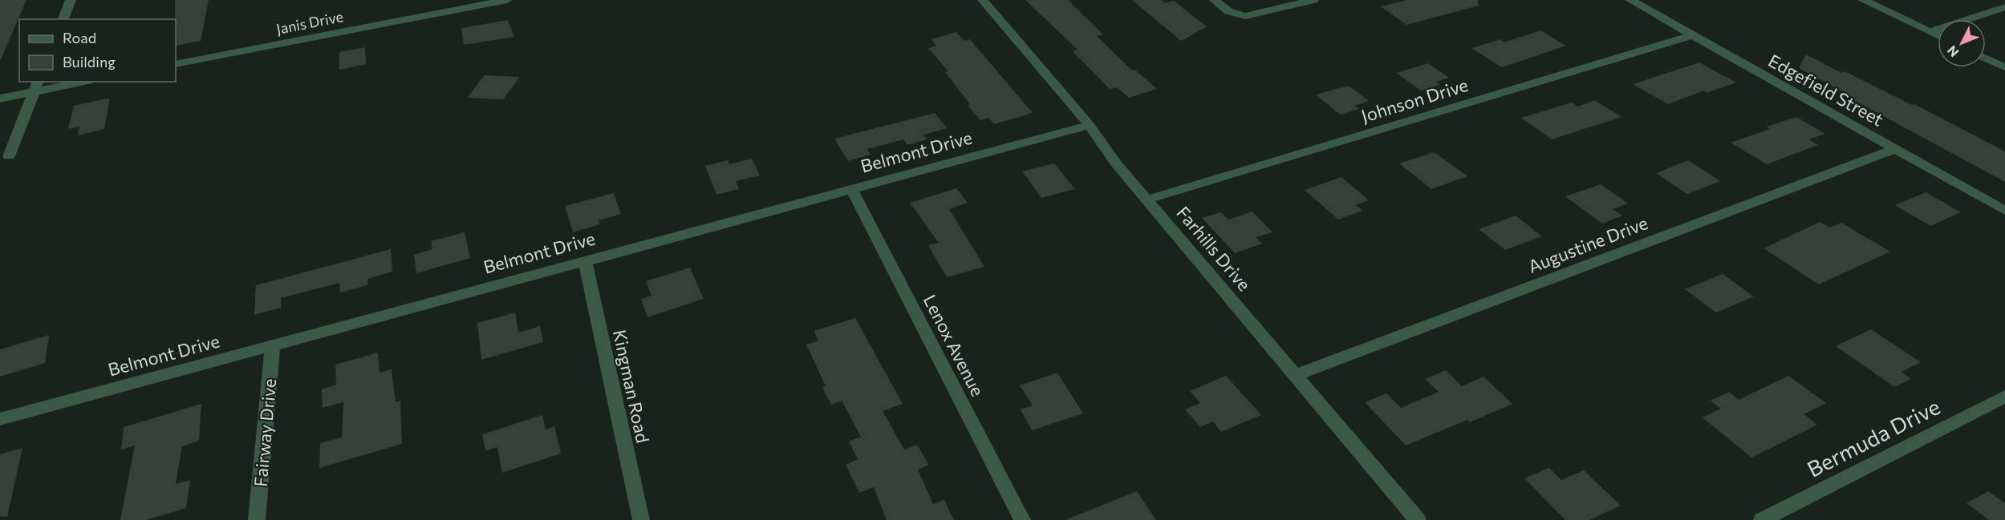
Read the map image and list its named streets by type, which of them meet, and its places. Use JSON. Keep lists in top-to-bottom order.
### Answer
{
  "streets": {
    "street": [
      "Janis Drive",
      "Edgefield Street",
      "Johnson Drive",
      "Belmont Drive",
      "Augustine Drive",
      "Farhills Drive",
      "Lenox Avenue",
      "Kingman Road",
      "Fairway Drive",
      "Bermuda Drive"
    ]
  },
  "crossings": [
    ["Edgefield Street", "Johnson Drive"],
    ["Edgefield Street", "Augustine Drive"],
    ["Johnson Drive", "Farhills Drive"],
    ["Belmont Drive", "Farhills Drive"],
    ["Belmont Drive", "Lenox Avenue"],
    ["Belmont Drive", "Kingman Road"],
    ["Belmont Drive", "Fairway Drive"],
    ["Augustine Drive", "Farhills Drive"]
  ],
  "legend": ["Road", "Building"],
  "north": "bottom left"
}
